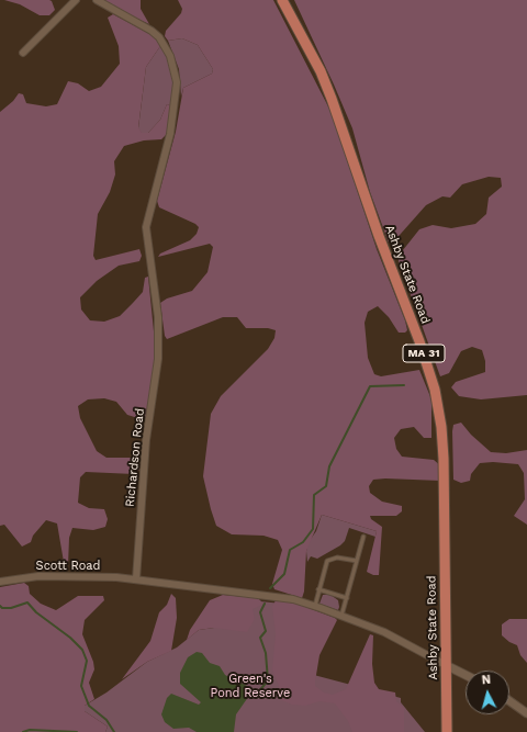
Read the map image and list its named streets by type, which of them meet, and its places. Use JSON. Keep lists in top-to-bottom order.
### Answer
{
  "streets": {
    "main road": ["Ashby State Road", "MA 31"],
    "street": ["Richardson Road", "Scott Road"]
  },
  "crossings": [
    ["Richardson Road", "Scott Road"]
  ],
  "parks": ["Green's Pond Reserve"],
  "north": "top"
}
